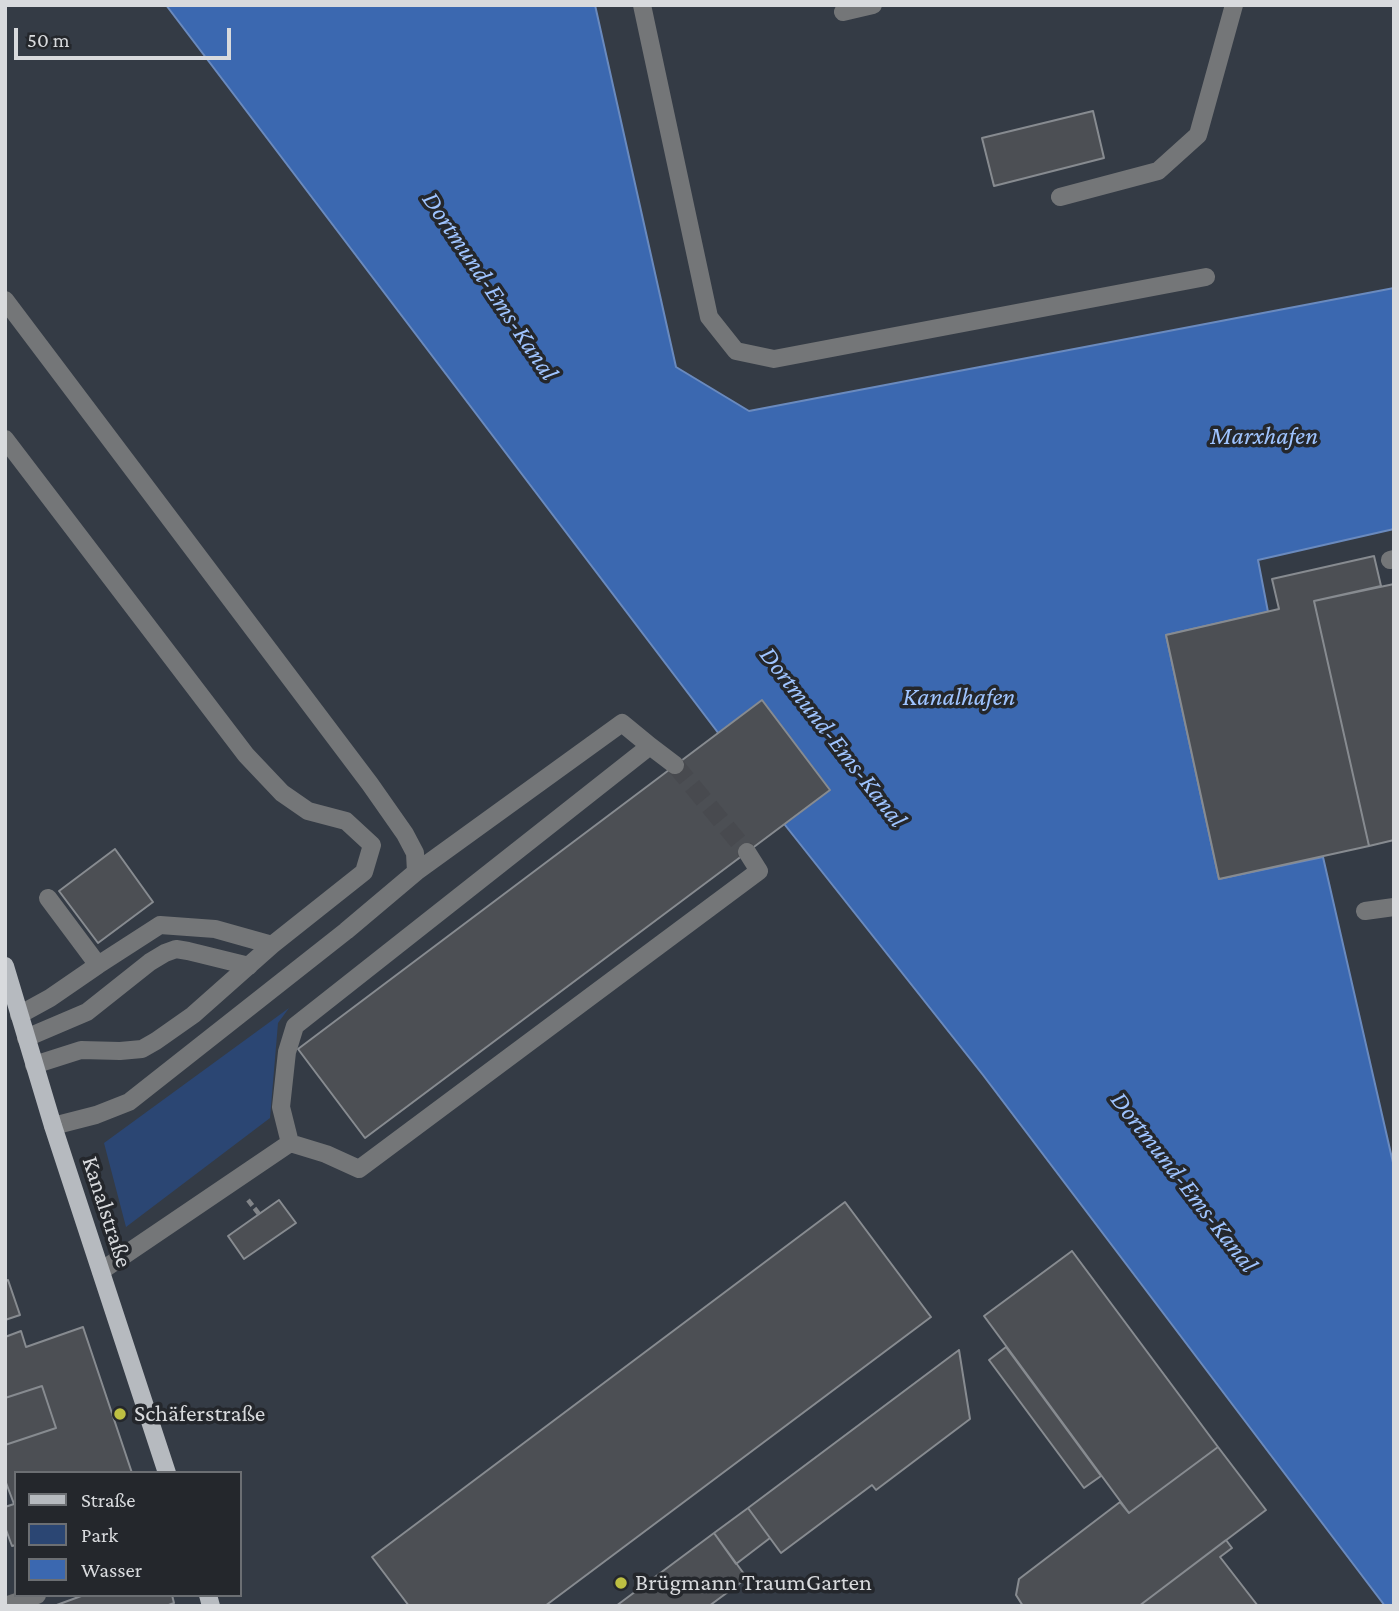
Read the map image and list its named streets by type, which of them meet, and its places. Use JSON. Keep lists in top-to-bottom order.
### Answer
{
  "streets": {
    "main road": ["Kanalstraße"]
  },
  "water": ["Dortmund-Ems-Kanal", "Marxhafen", "Kanalhafen"],
  "places": ["Schäferstraße", "Brügmann TraumGarten"],
  "legend": ["Straße", "Park", "Wasser"],
  "scale_bar": "50 m"
}
